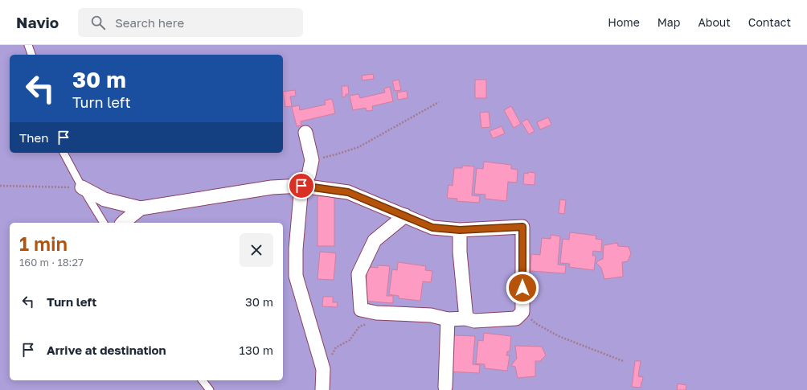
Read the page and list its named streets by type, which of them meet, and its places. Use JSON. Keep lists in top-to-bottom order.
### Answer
{
  "page": {
    "header": "Navio",
    "search": "Search here",
    "nav": [
      "Home",
      "Map",
      "About",
      "Contact"
    ],
    "turn": ["30 m", "Turn left"],
    "then": "Then",
    "heading": ["1 min", "160 m · 18:27"],
    "list": [
      {
        "name": "Turn left",
        "value": "30 m"
      },
      {
        "name": "Arrive at destination",
        "value": "130 m"
      }
    ]
  }
}
